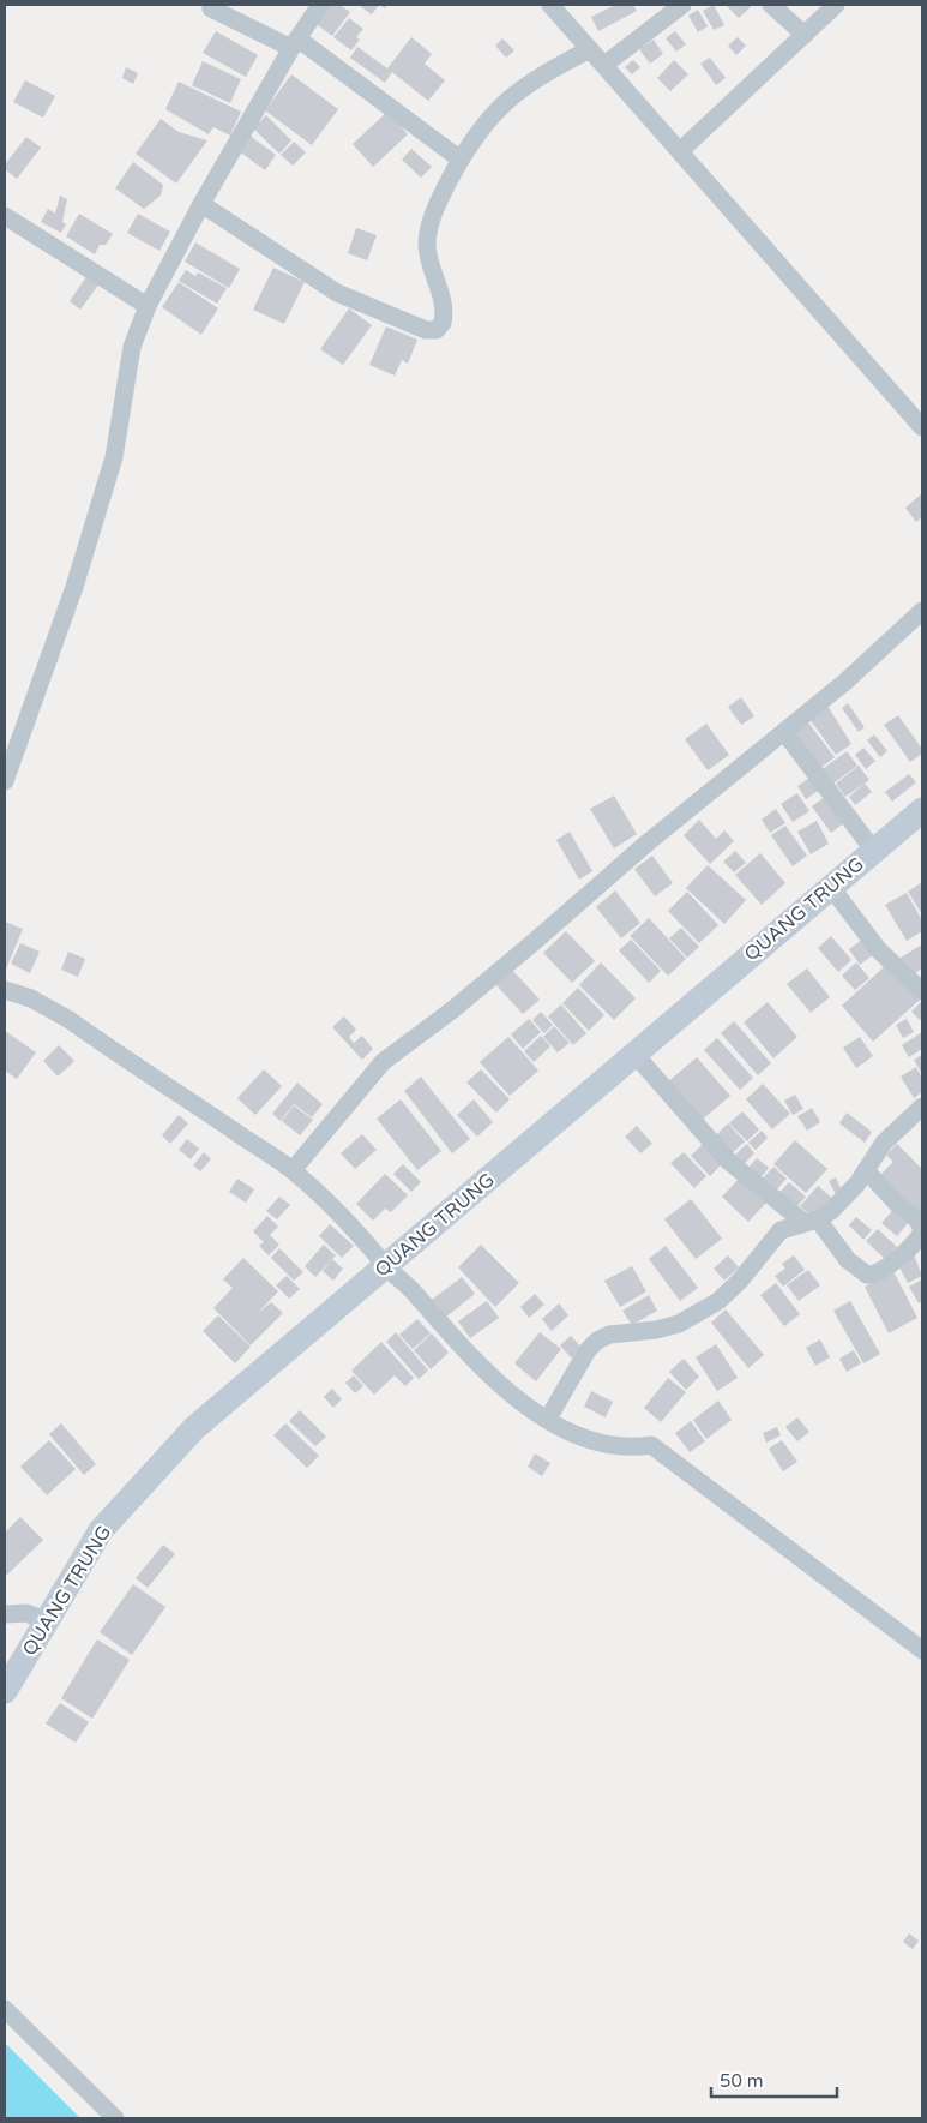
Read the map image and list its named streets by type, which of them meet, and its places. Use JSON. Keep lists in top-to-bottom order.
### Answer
{
  "streets": {
    "main road": ["QUANG TRUNG"]
  },
  "scale_bar": "50 m"
}
